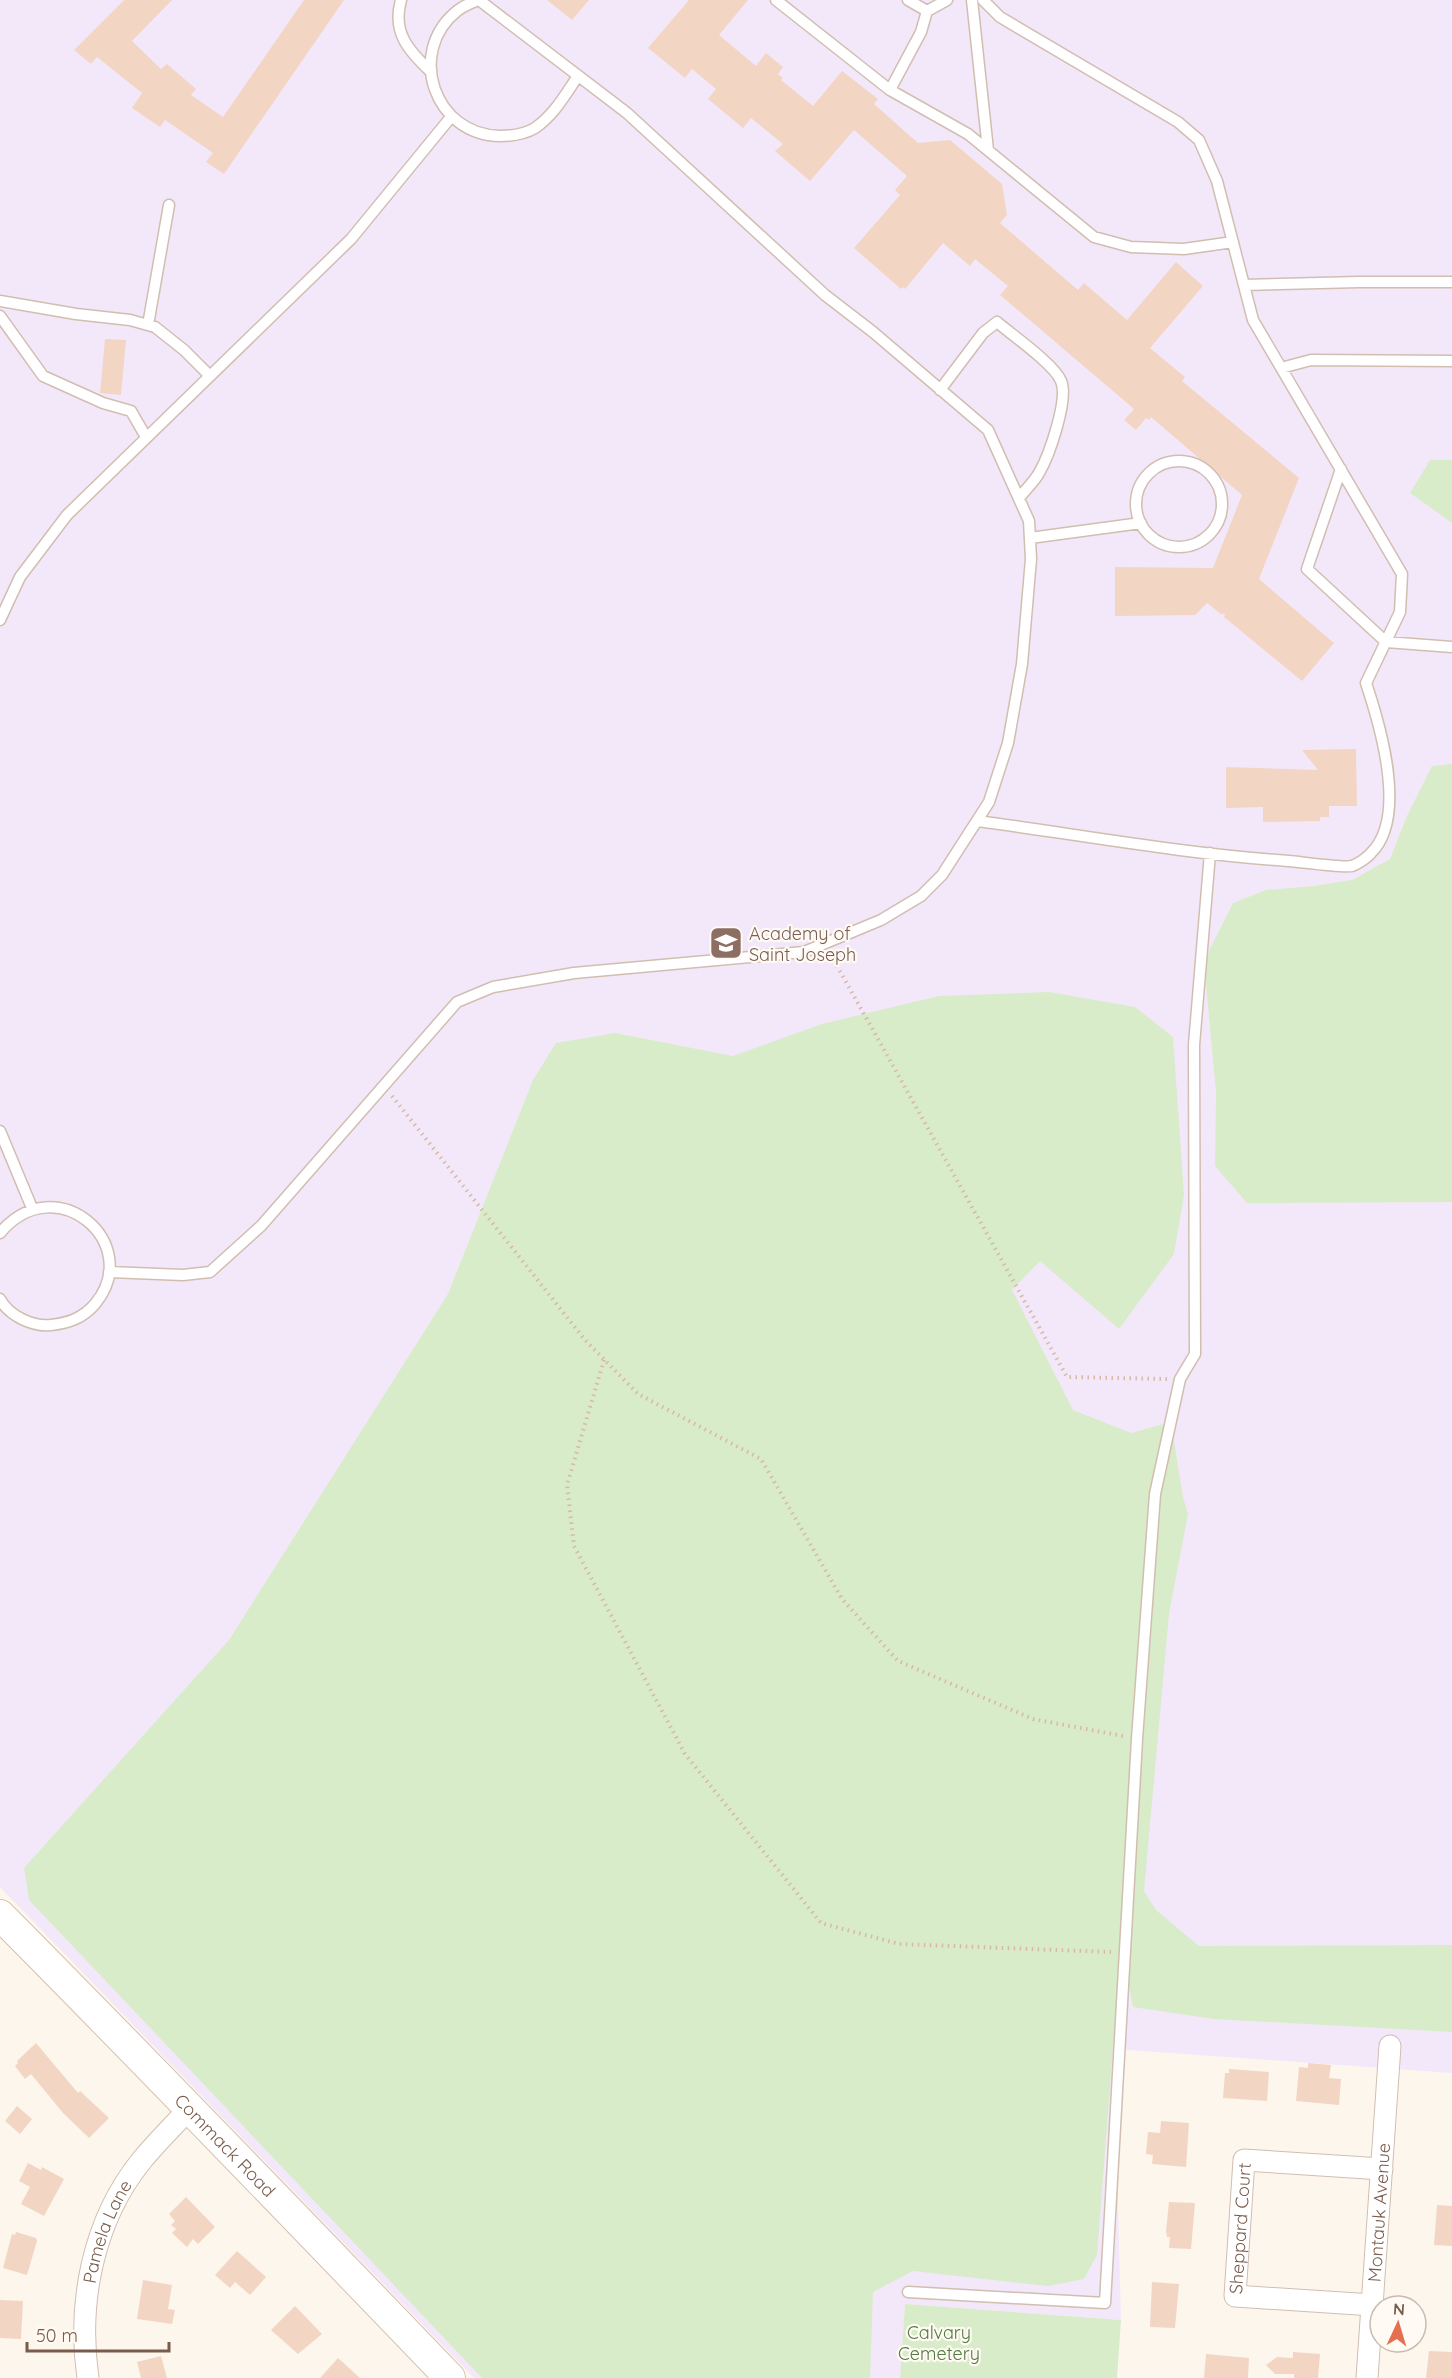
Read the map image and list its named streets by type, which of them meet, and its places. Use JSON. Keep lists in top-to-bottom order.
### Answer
{
  "streets": {
    "street": [
      "Commack Road",
      "Montauk Avenue",
      "Sheppard Court",
      "Pamela Lane"
    ]
  },
  "crossings": [
    ["Commack Road", "Pamela Lane"],
    ["Montauk Avenue", "Sheppard Court"]
  ],
  "parks": ["Calvary Cemetery"],
  "places": {
    "school or university": ["Academy of Saint Joseph"]
  },
  "scale_bar": "50 m",
  "north": "top"
}
